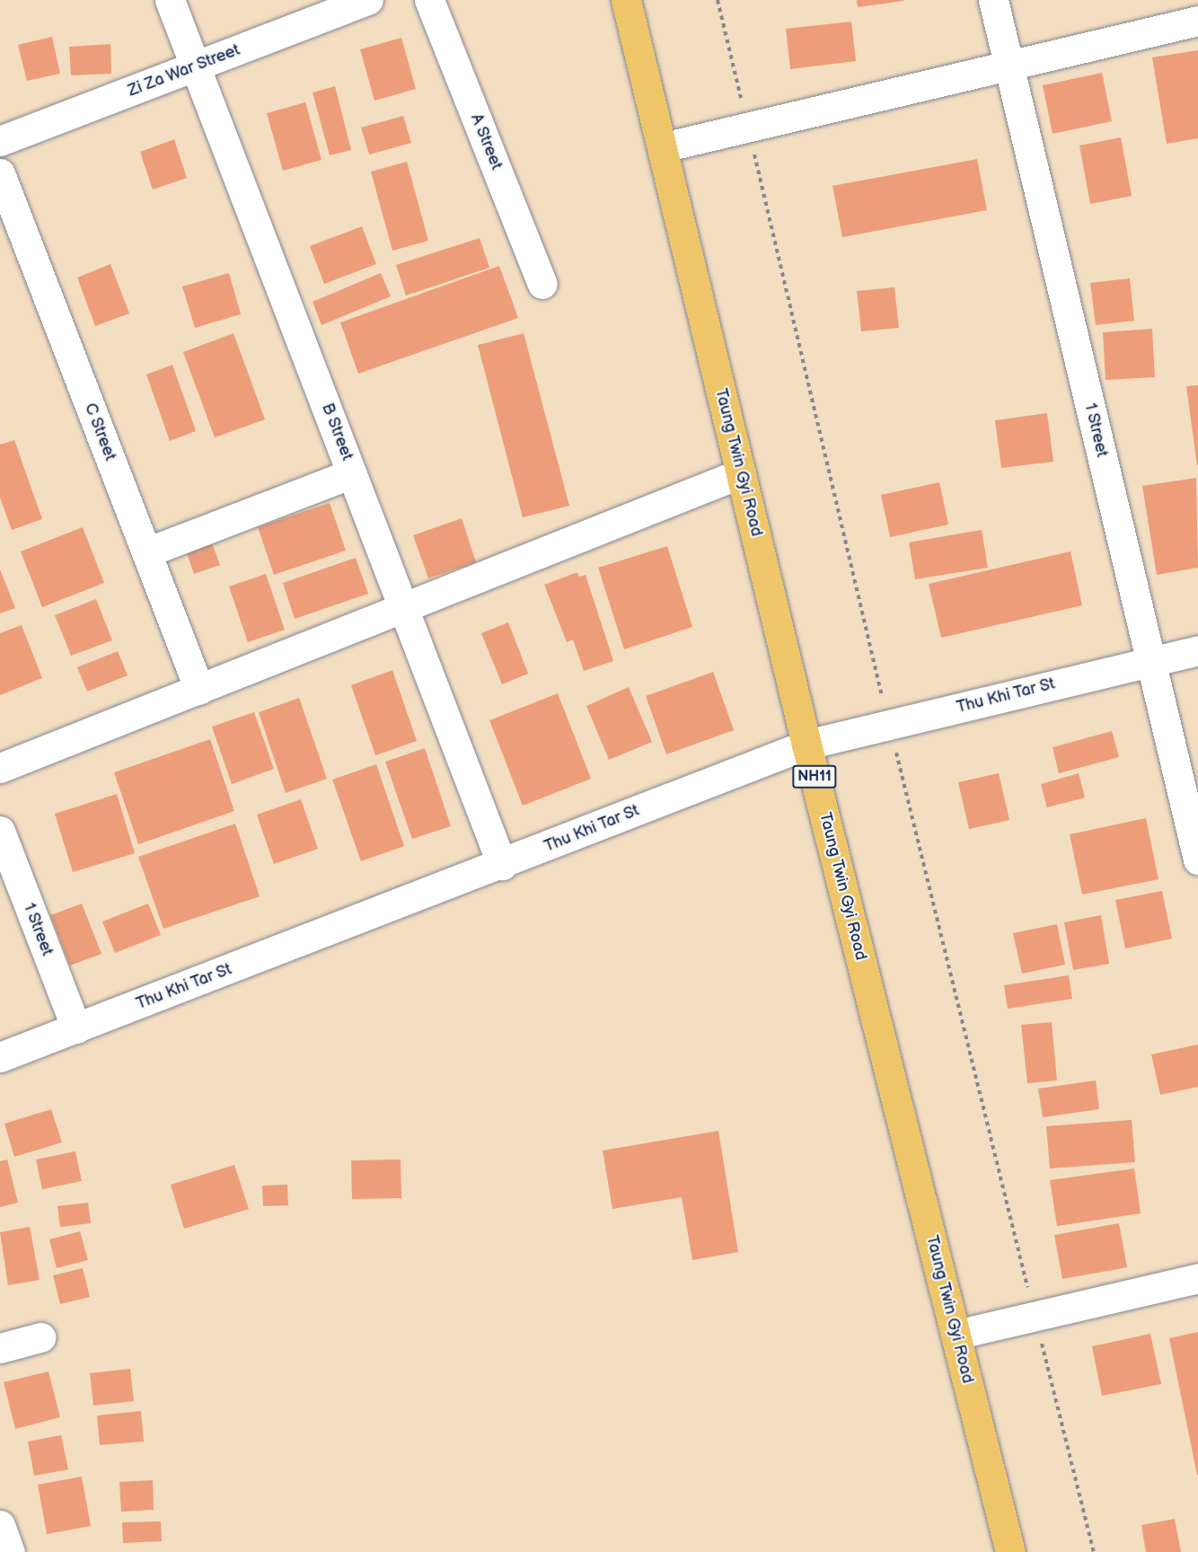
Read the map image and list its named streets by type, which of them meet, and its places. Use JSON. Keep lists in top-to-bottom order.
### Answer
{
  "streets": {
    "highway": ["Taung Twin Gyi Road", "NH11"],
    "street": [
      "Zi Za War Street",
      "A Street",
      "1 Street",
      "C Street",
      "B Street",
      "Thu Khi Tar St"
    ]
  },
  "crossings": [
    ["Zi Za War Street", "B Street"],
    ["1 Street", "Thu Khi Tar St"],
    ["B Street", "Thu Khi Tar St"],
    ["Taung Twin Gyi Road", "Thu Khi Tar St"]
  ]
}
